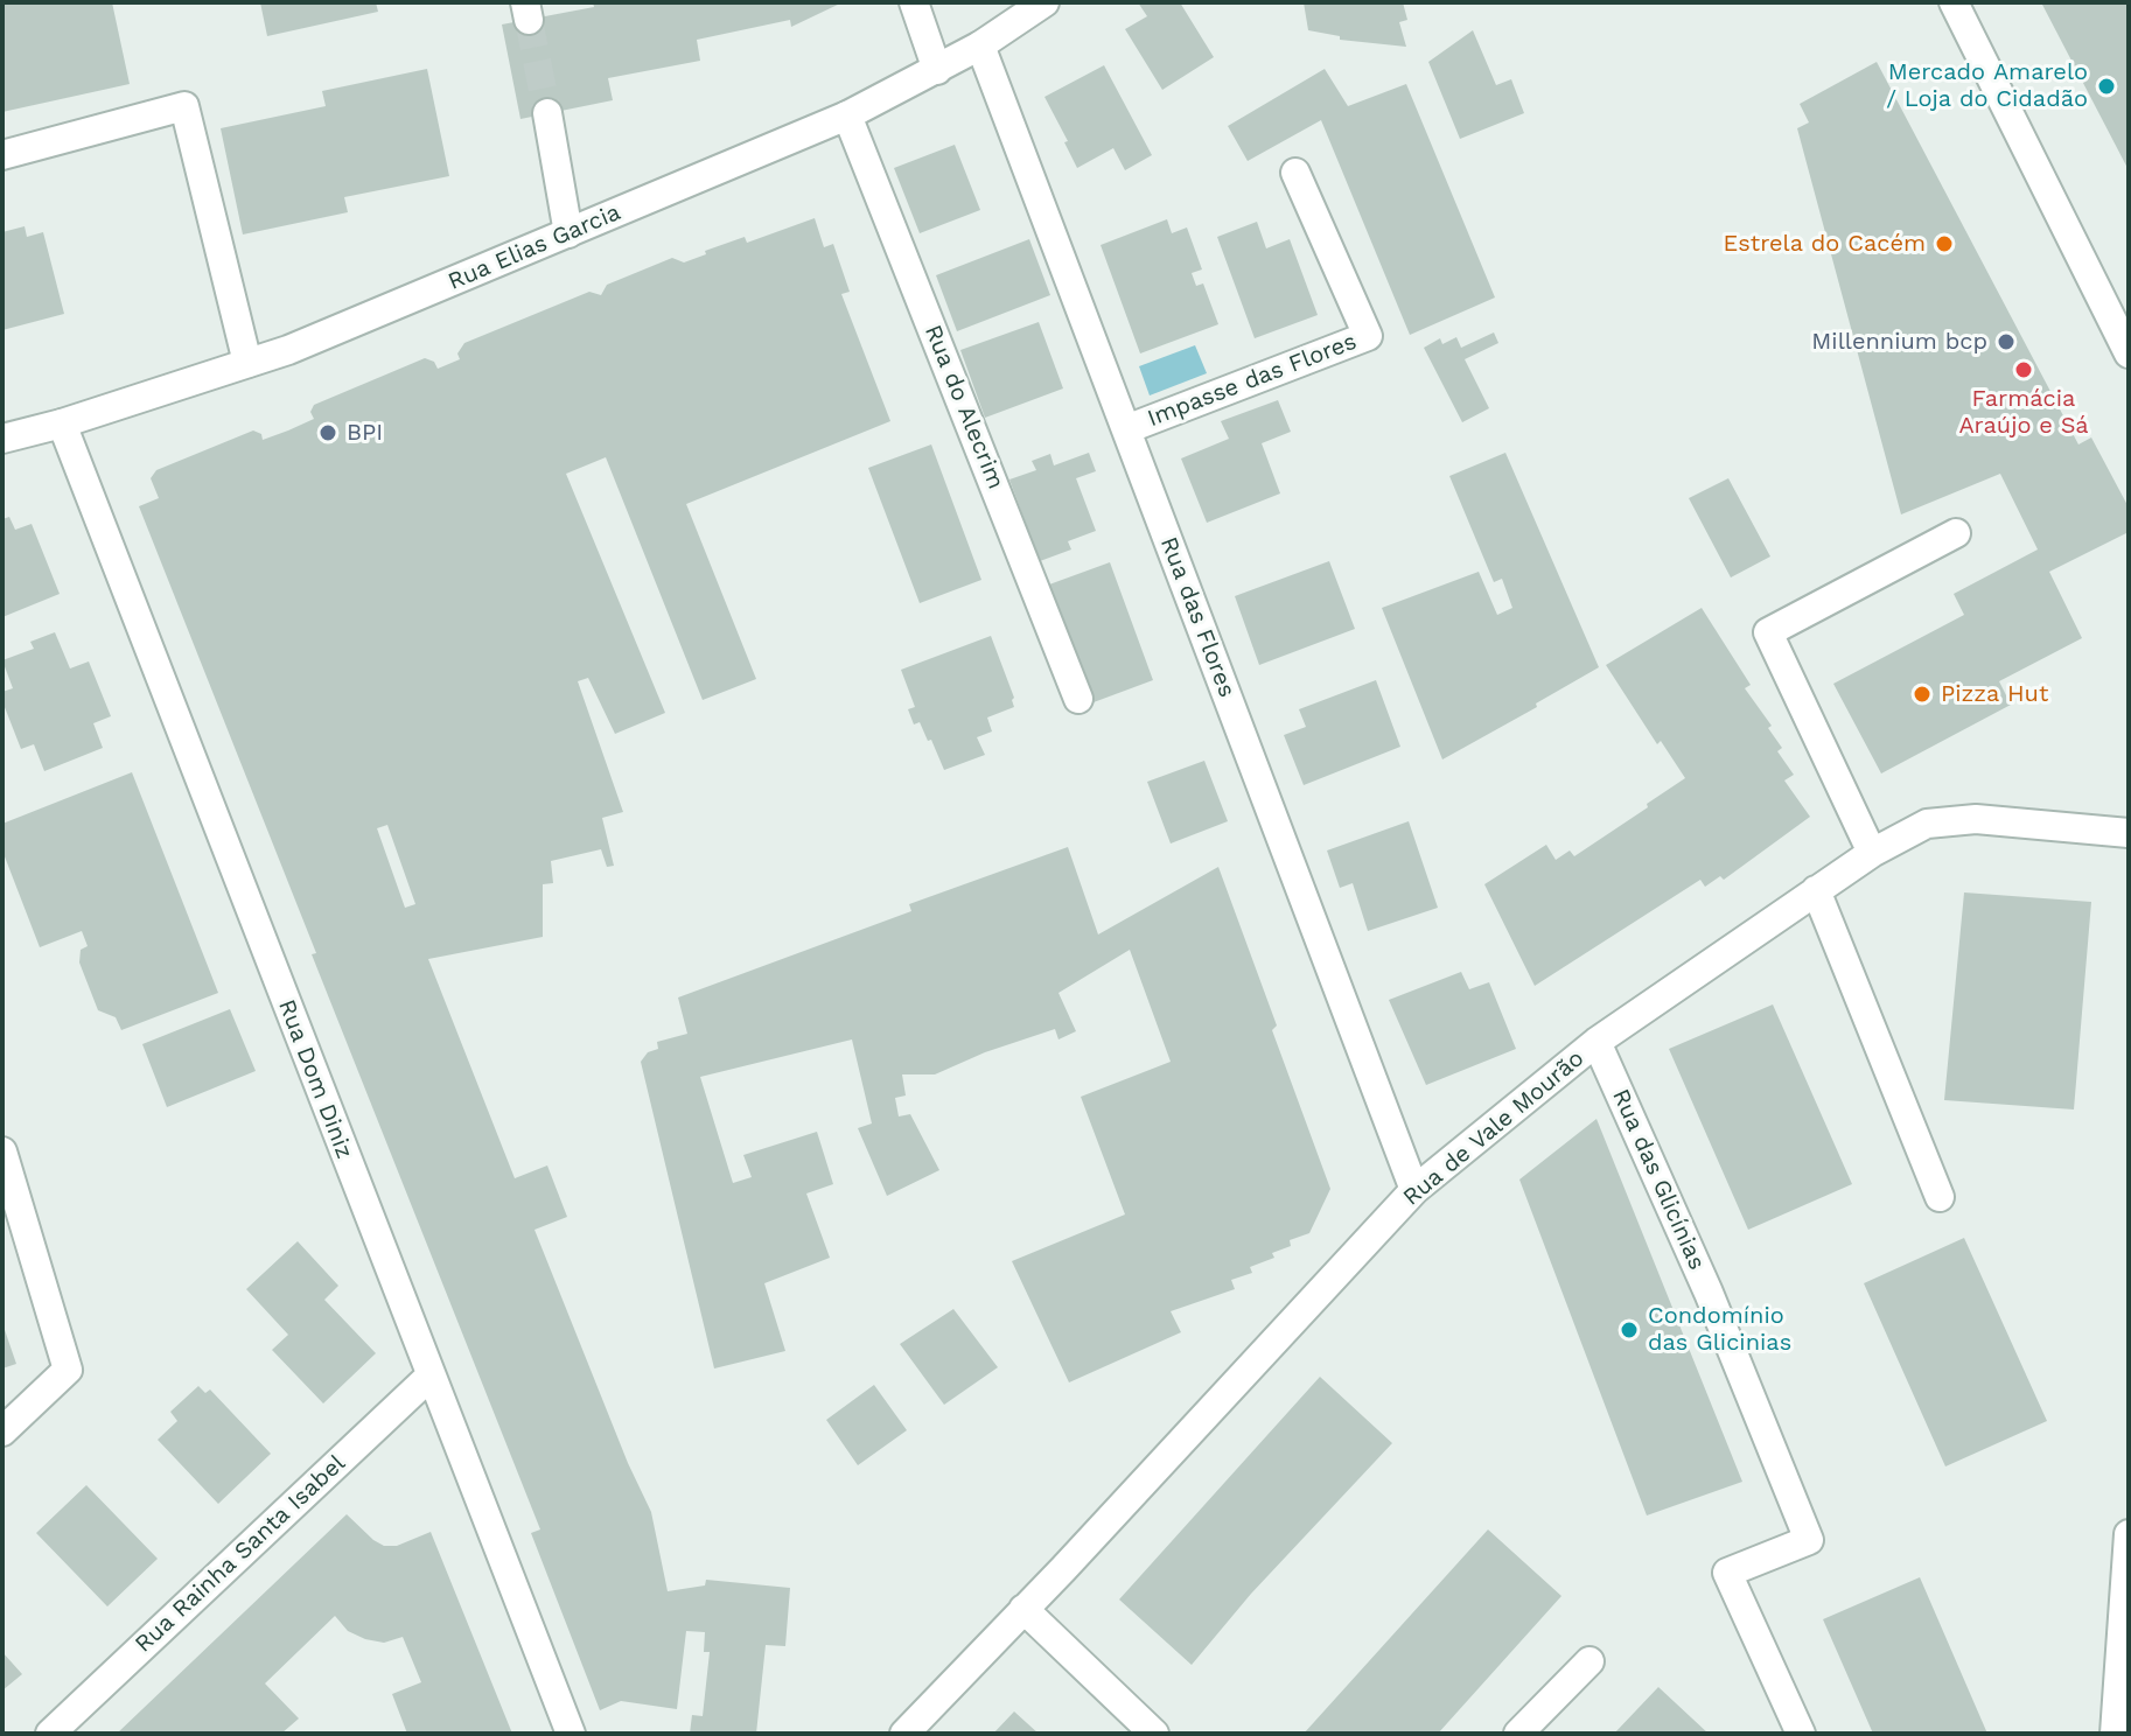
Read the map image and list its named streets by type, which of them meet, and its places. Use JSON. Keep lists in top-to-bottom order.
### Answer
{
  "streets": {
    "street": [
      "Rua Elias Garcia",
      "Impasse das Flores",
      "Rua do Alecrim",
      "Rua das Flores",
      "Rua Dom Diniz",
      "Rua de Vale Mourão",
      "Rua das Glicínias",
      "Rua Rainha Santa Isabel"
    ]
  },
  "crossings": [
    ["Rua Elias Garcia", "Rua do Alecrim"],
    ["Rua Elias Garcia", "Rua das Flores"],
    ["Rua Elias Garcia", "Rua Dom Diniz"],
    ["Impasse das Flores", "Rua das Flores"],
    ["Rua das Flores", "Rua de Vale Mourão"],
    ["Rua Dom Diniz", "Rua Rainha Santa Isabel"],
    ["Rua de Vale Mourão", "Rua das Glicínias"]
  ],
  "places": [
    "Mercado Amarelo / Loja do Cidadão",
    "Estrela do Cacém",
    "Millennium bcp",
    "Farmácia Araújo e Sá",
    "BPI",
    "Pizza Hut",
    "Condomínio das Glicinias"
  ]
}
